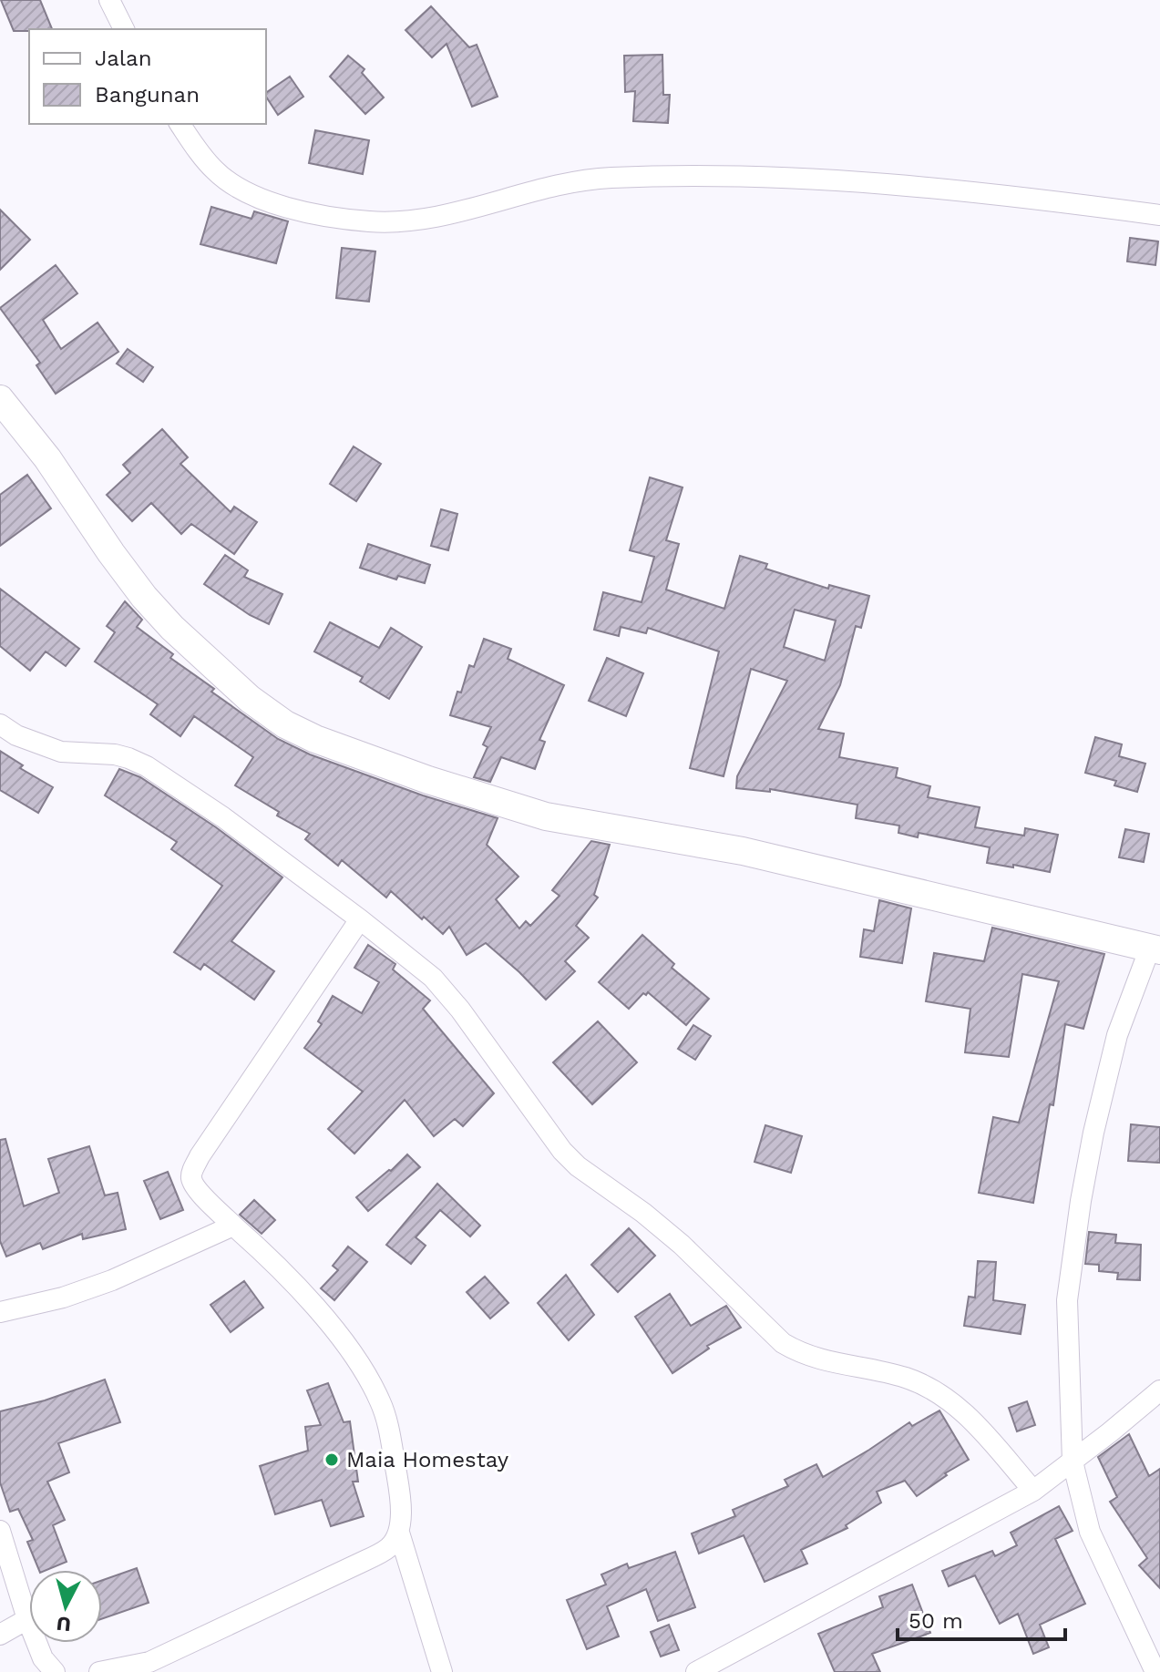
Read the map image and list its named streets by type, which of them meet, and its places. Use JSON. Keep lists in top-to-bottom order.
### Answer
{
  "places": ["Maia Homestay"],
  "legend": ["Jalan", "Bangunan"],
  "scale_bar": "50 m",
  "north": "bottom"
}
